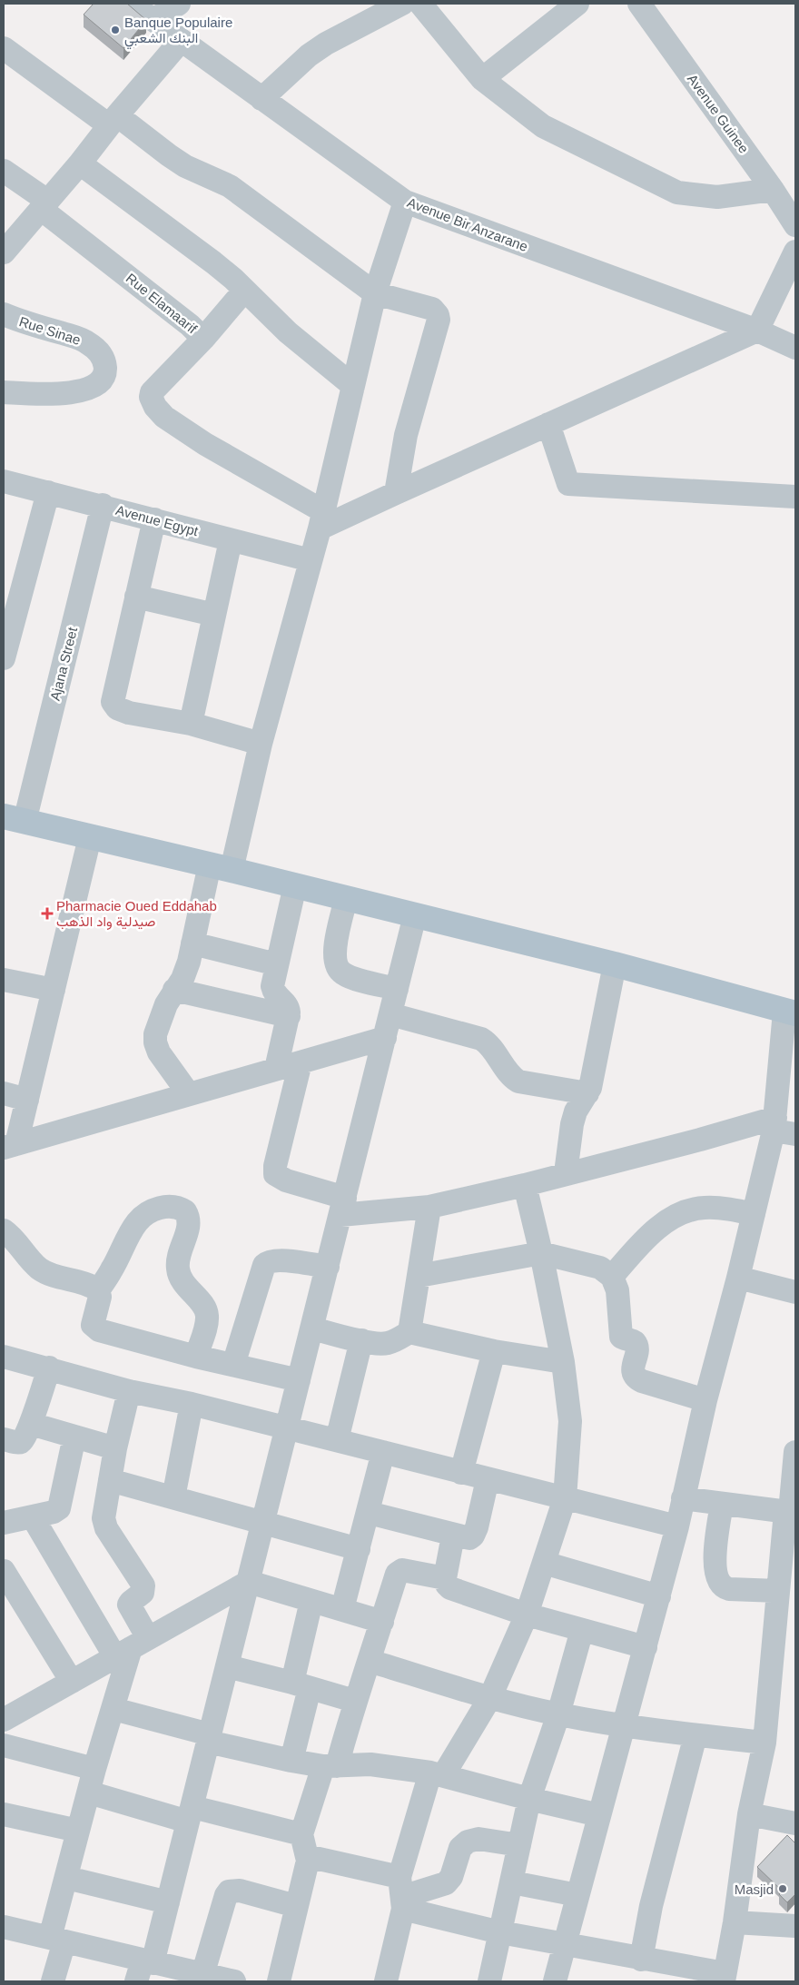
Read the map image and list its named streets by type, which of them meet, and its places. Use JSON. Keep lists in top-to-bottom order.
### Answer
{
  "streets": {
    "street": [
      "Avenue Guinee",
      "Avenue Bir Anzarane",
      "Rue Elamaarif",
      "Rue Sinae",
      "Avenue Egypt",
      "Ajana Street"
    ]
  },
  "crossings": [
    ["Avenue Egypt", "Ajana Street"]
  ],
  "places": {
    "other": ["Banque Populaire البنك الشعبي", "Masjid"],
    "health": ["Pharmacie Oued Eddahab صيدلية واد الذهب"]
  }
}
